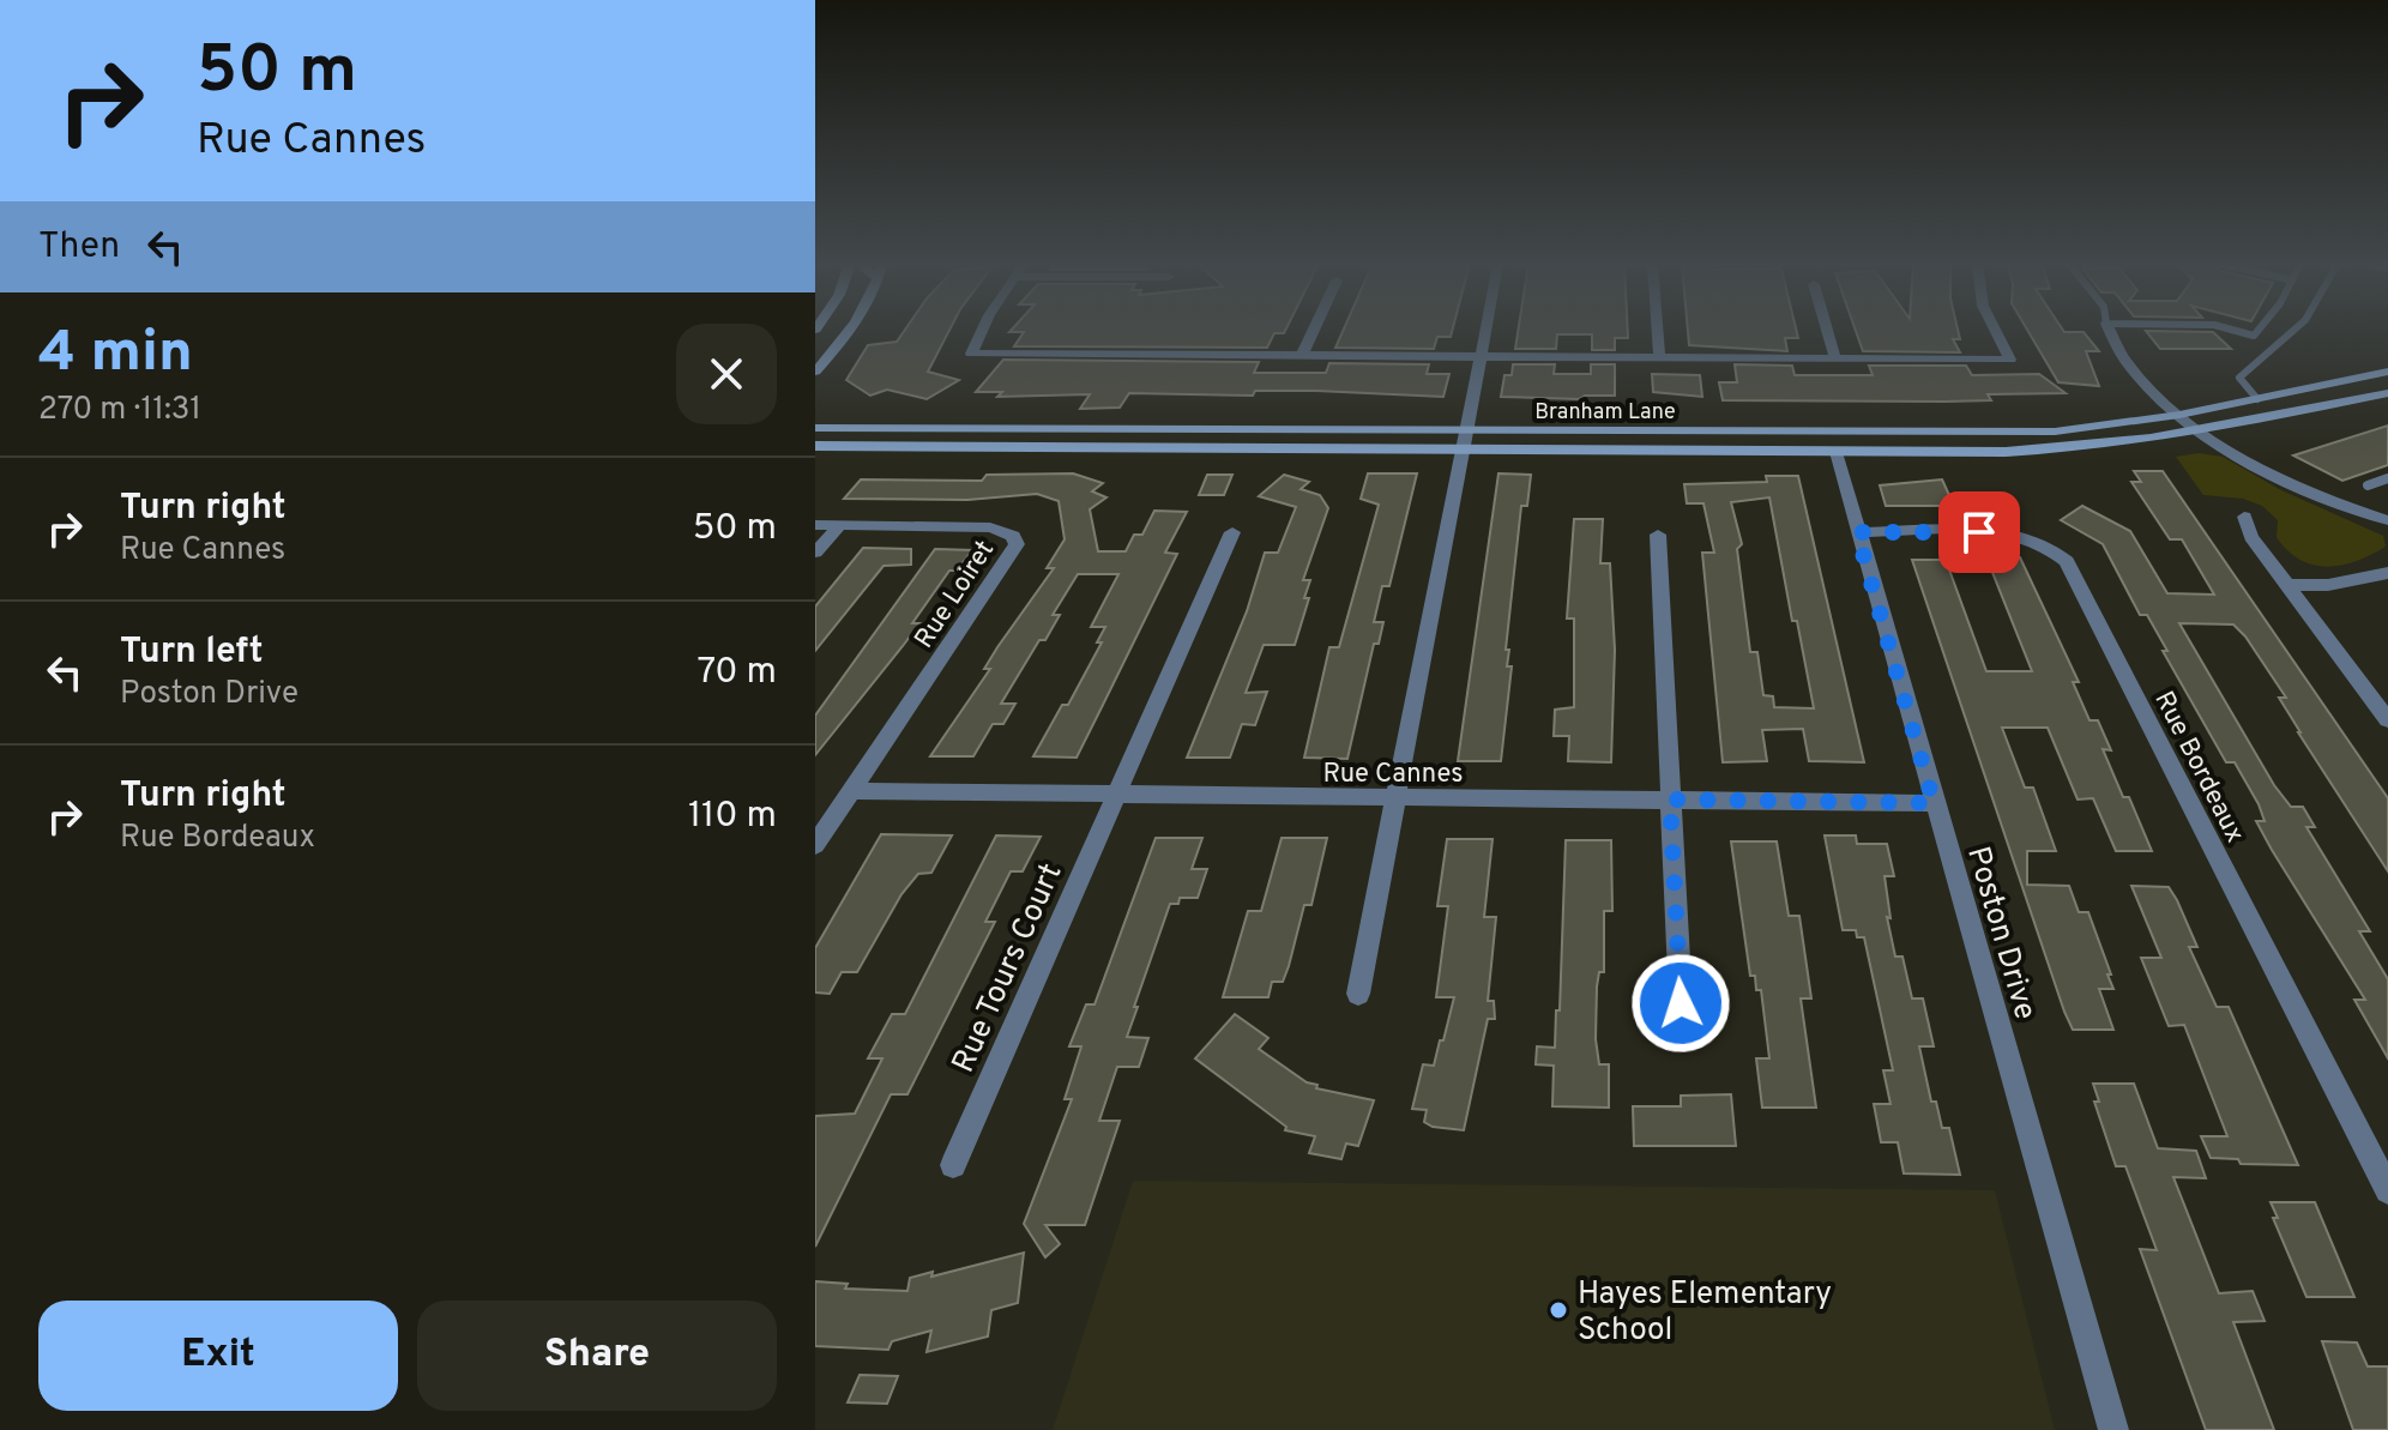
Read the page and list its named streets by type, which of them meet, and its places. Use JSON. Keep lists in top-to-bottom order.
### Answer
{
  "streets": {
    "main road": ["Branham Lane"],
    "street": [
      "Rue Loiret",
      "Rue Bordeaux",
      "Rue Cannes",
      "Poston Drive",
      "Rue Tours Court"
    ]
  },
  "crossings": [
    ["Branham Lane", "Poston Drive"],
    ["Rue Loiret", "Rue Cannes"],
    ["Rue Bordeaux", "Poston Drive"],
    ["Rue Cannes", "Poston Drive"],
    ["Rue Cannes", "Rue Tours Court"]
  ],
  "places": ["Hayes Elementary School"],
  "page": {
    "turn": ["50 m", "Rue Cannes"],
    "then": "Then",
    "heading": ["4 min", "270 m · 11:31"],
    "list": [
      {
        "name": "Turn right",
        "note": "Rue Cannes",
        "value": "50 m"
      },
      {
        "name": "Turn left",
        "note": "Poston Drive",
        "value": "70 m"
      },
      {
        "name": "Turn right",
        "note": "Rue Bordeaux",
        "value": "110 m"
      }
    ],
    "buttons": ["Exit", "Share"]
  }
}
